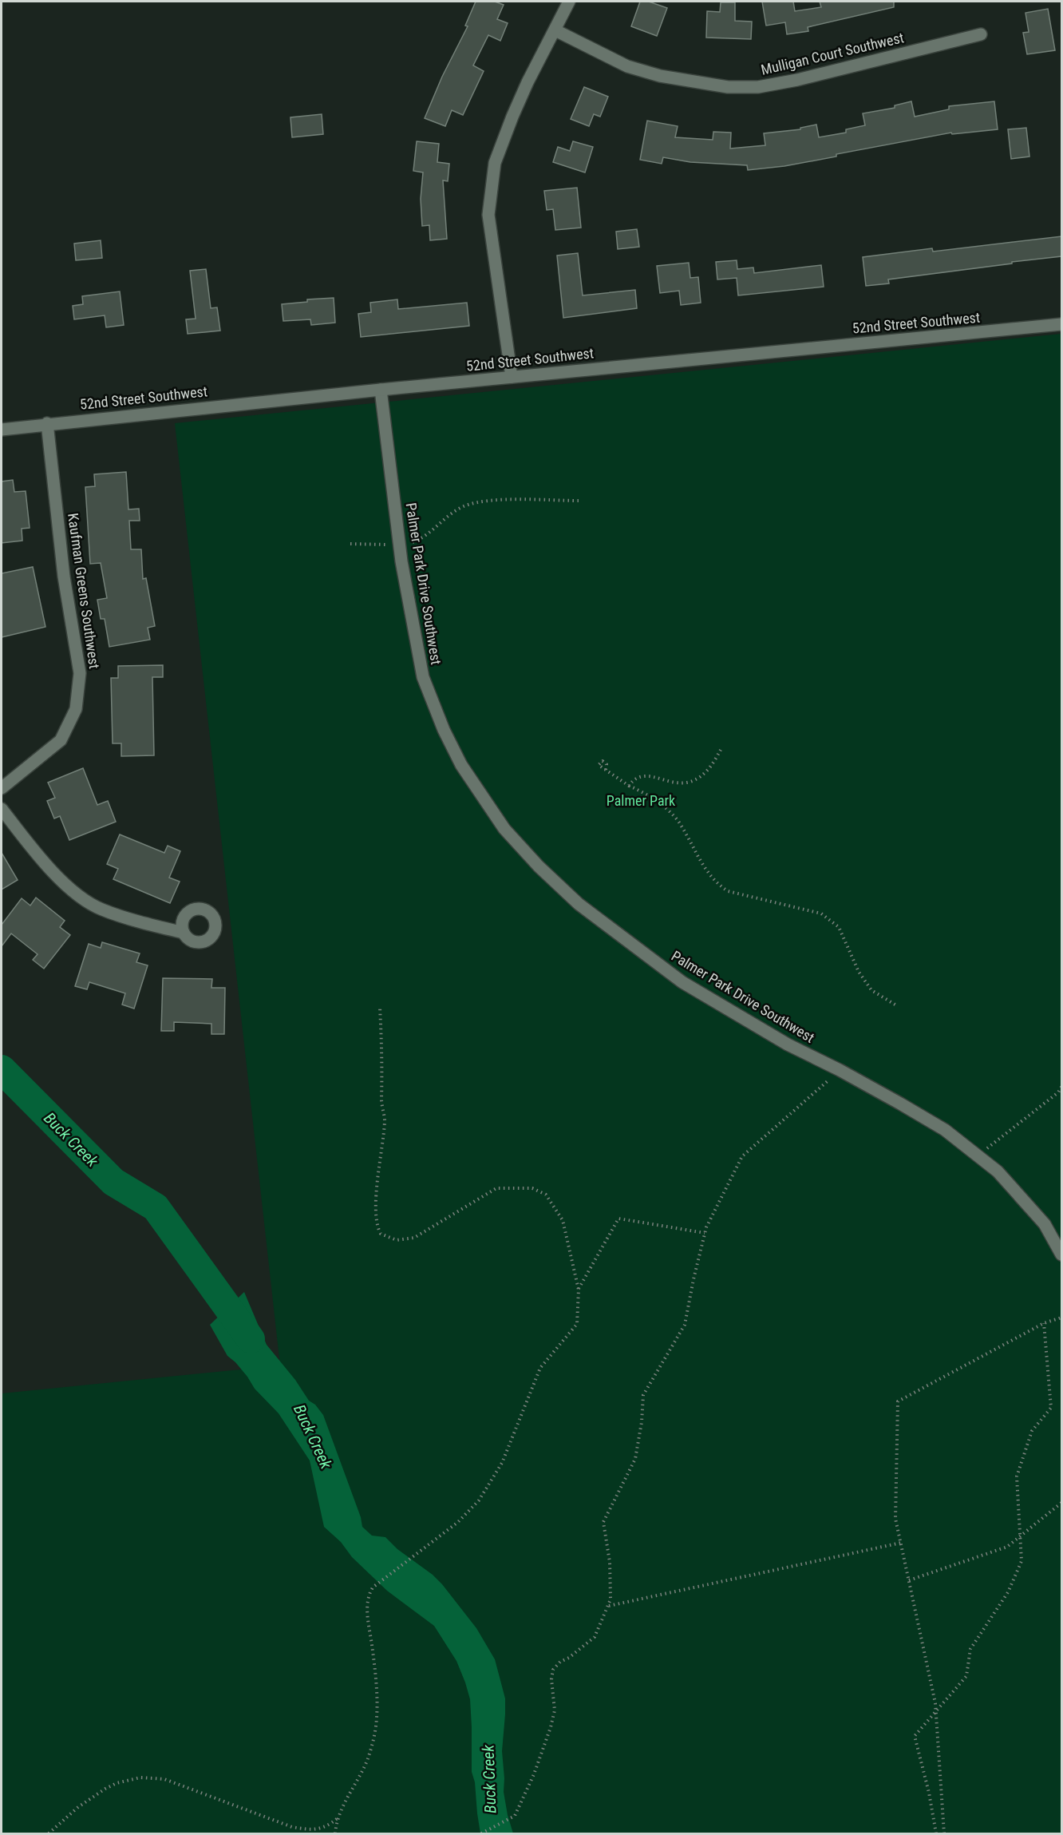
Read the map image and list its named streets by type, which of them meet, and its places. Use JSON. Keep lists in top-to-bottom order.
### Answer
{
  "streets": {
    "street": [
      "Mulligan Court Southwest",
      "52nd Street Southwest",
      "Palmer Park Drive Southwest",
      "Kaufman Greens Southwest"
    ]
  },
  "crossings": [
    ["52nd Street Southwest", "Palmer Park Drive Southwest"],
    ["52nd Street Southwest", "Kaufman Greens Southwest"]
  ],
  "water": ["Buck Creek"],
  "parks": ["Palmer Park"]
}
